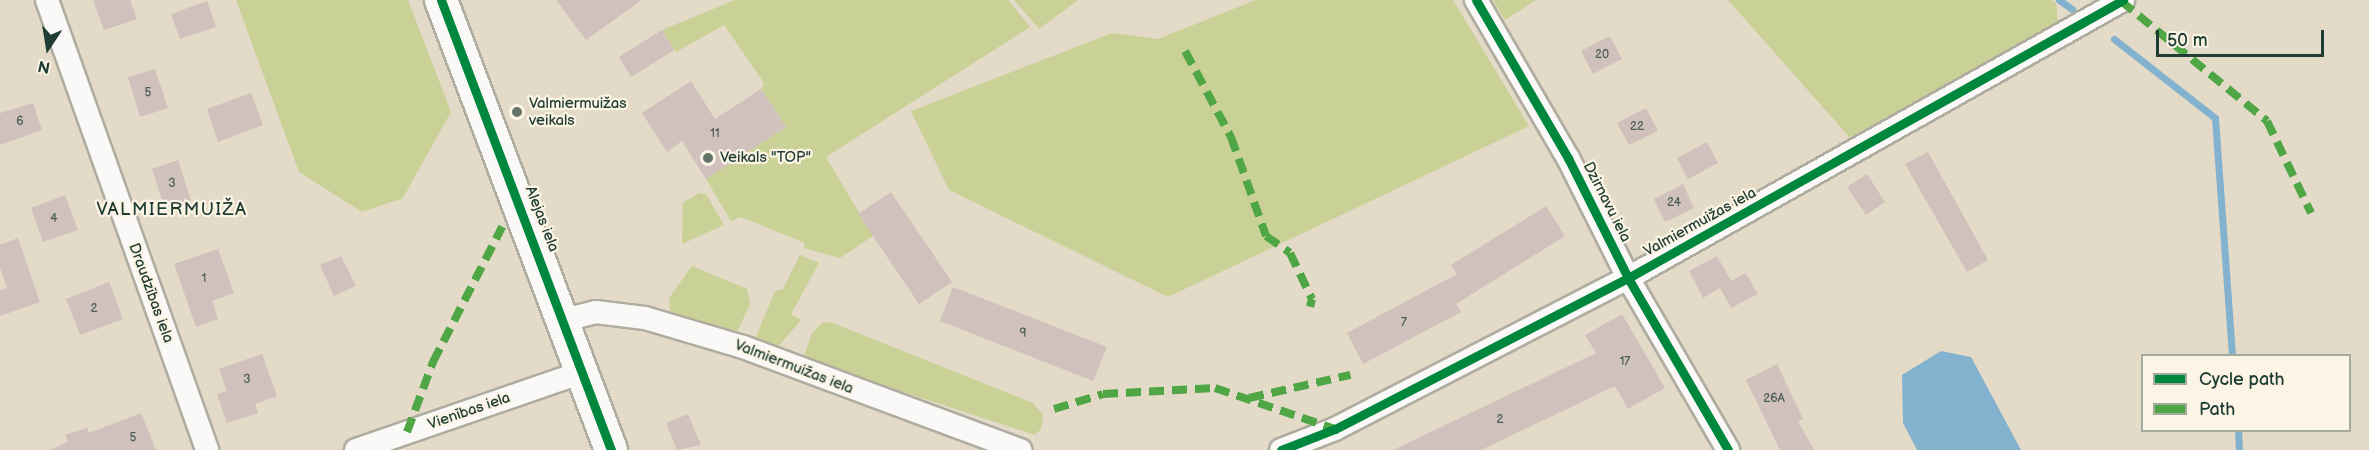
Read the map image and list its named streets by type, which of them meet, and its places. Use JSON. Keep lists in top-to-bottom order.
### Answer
{
  "streets": {
    "main road": ["Alejas iela"],
    "street": [
      "Dzirnavu iela",
      "Valmiermuižas iela",
      "Draudzības iela",
      "Vienības iela"
    ]
  },
  "crossings": [
    ["Dzirnavu iela", "Valmiermuižas iela"],
    ["Alejas iela", "Valmiermuižas iela"],
    ["Alejas iela", "Vienības iela"]
  ],
  "districts": ["VALMIERMUIŽA"],
  "places": ["Valmiermuižas veikals", "Veikals \"TOP\""],
  "house_numbers": [
    "20",
    "5",
    "6",
    "22",
    "11",
    "3",
    "24",
    "4",
    "1",
    "2",
    "7",
    "9",
    "17",
    "3",
    "26A",
    "2",
    "5"
  ],
  "legend": ["Cycle path", "Path"],
  "scale_bar": "50 m",
  "north": "bottom"
}
